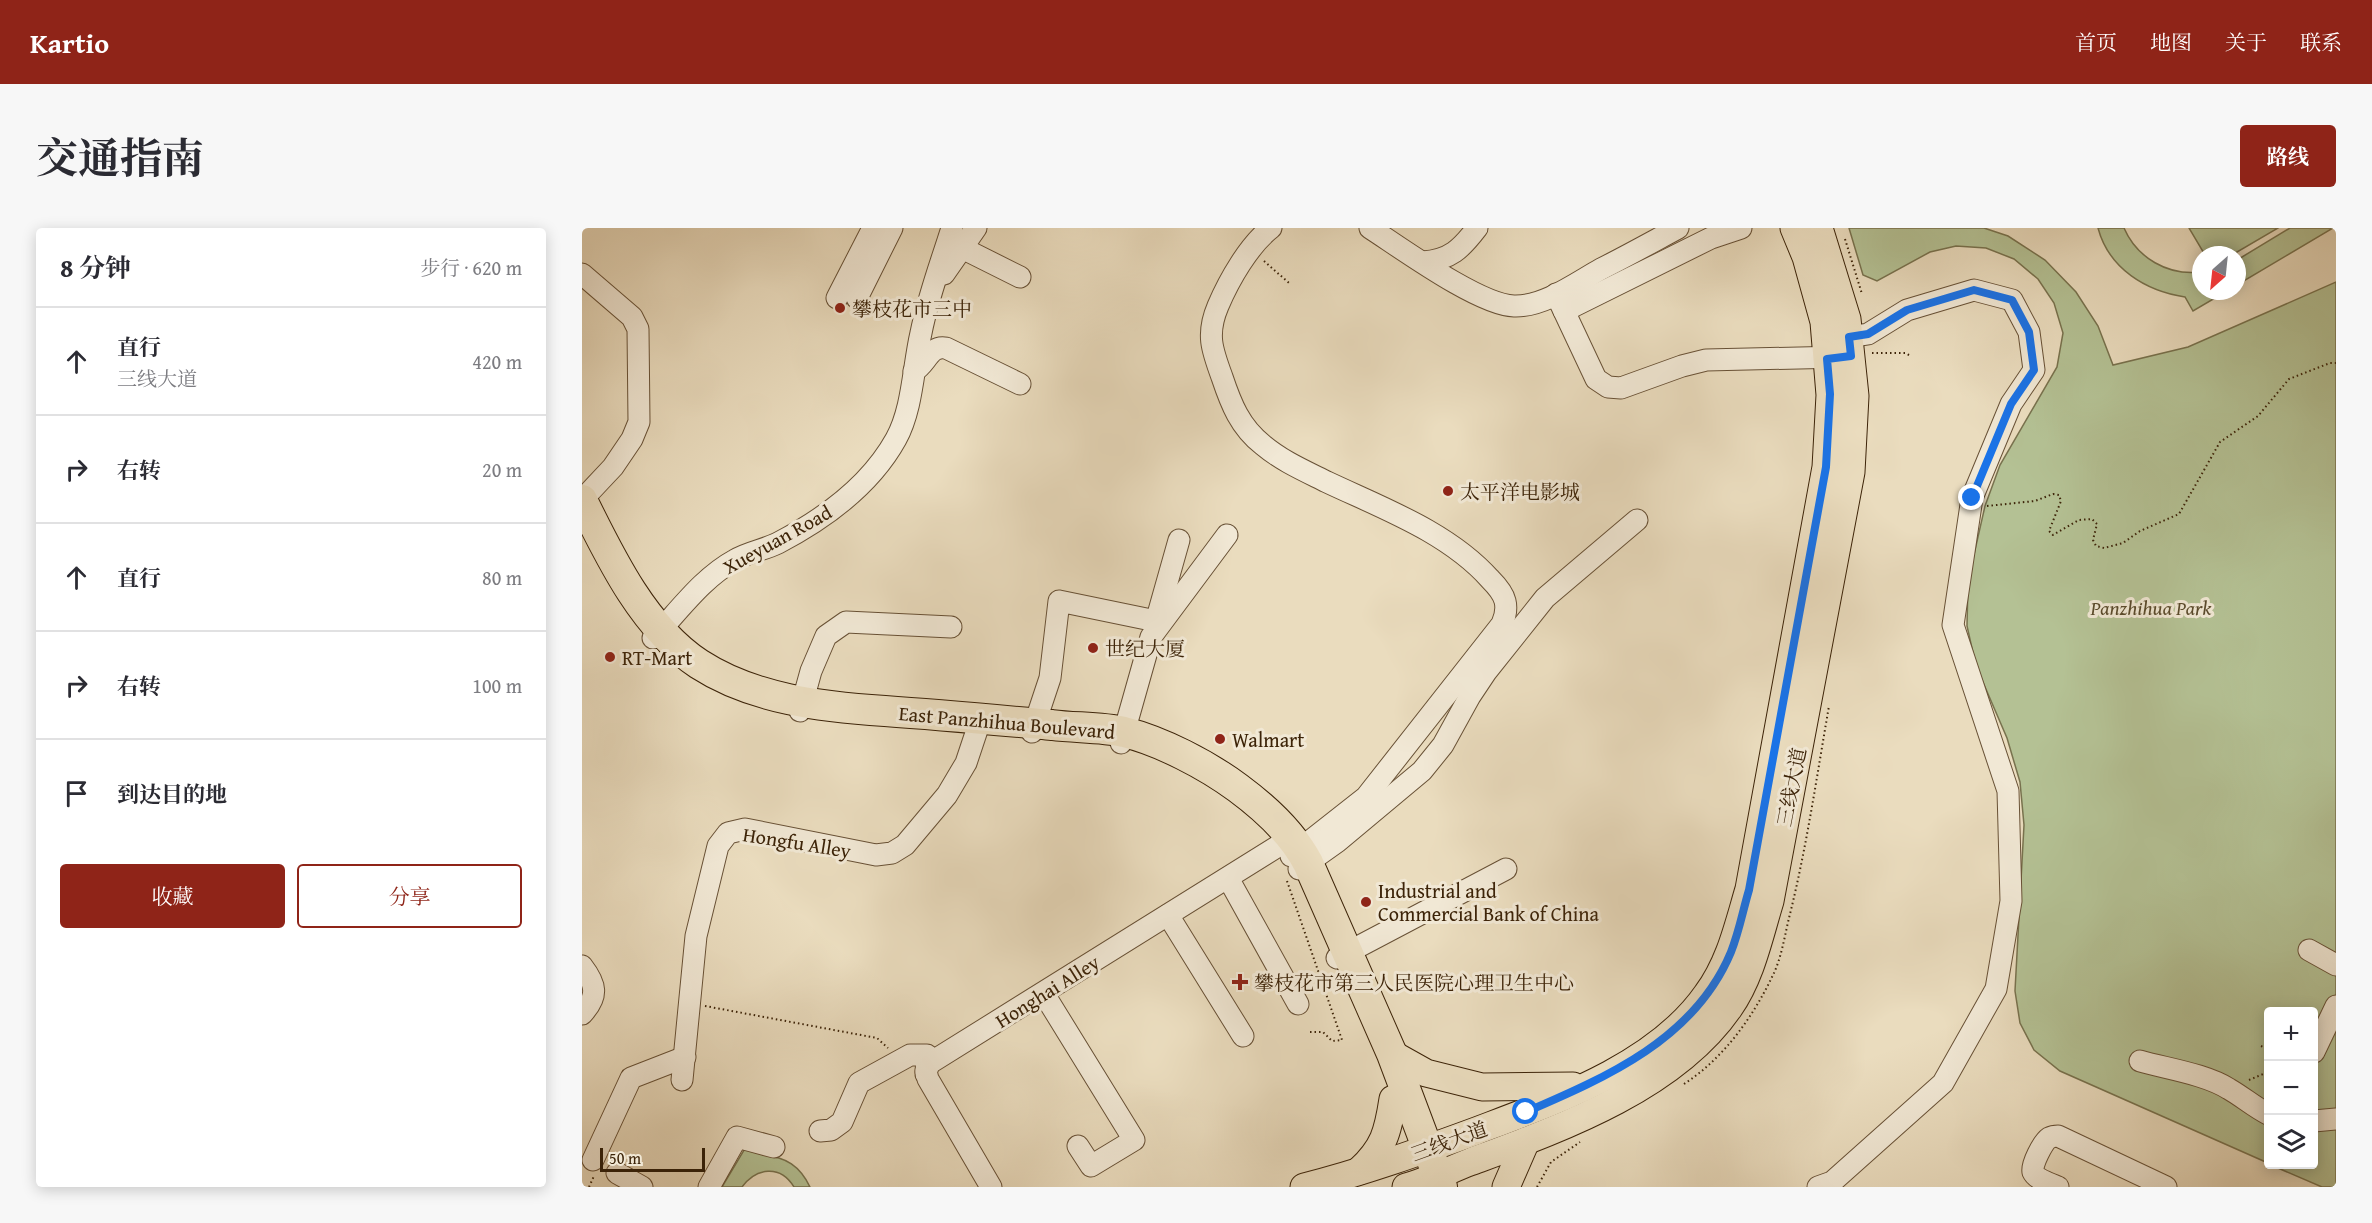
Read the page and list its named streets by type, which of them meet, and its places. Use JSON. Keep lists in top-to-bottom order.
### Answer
{
  "streets": {
    "highway": ["East Panzhihua Boulevard"],
    "main road": ["三线大道"],
    "street": ["Xueyuan Road", "Hongfu Alley", "Honghai Alley"]
  },
  "crossings": [
    ["Xueyuan Road", "East Panzhihua Boulevard"],
    ["East Panzhihua Boulevard", "三线大道"],
    ["East Panzhihua Boulevard", "Hongfu Alley"],
    ["East Panzhihua Boulevard", "Honghai Alley"]
  ],
  "parks": ["Panzhihua Park"],
  "places": {
    "other": [
      "攀枝花市三中",
      "太平洋电影城",
      "世纪大厦",
      "RT-Mart",
      "Walmart",
      "Industrial and Commercial Bank of China"
    ],
    "health": ["攀枝花市第三人民医院心理卫生中心"]
  },
  "scale_bar": "50 m",
  "north": "bottom left",
  "page": {
    "header": "Kartio",
    "nav": [
      "首页",
      "地图",
      "关于",
      "联系"
    ],
    "title": "交通指南",
    "buttons": [
      "路线",
      ["收藏", "分享"]
    ],
    "heading": ["8 分钟", "步行 · 620 m"],
    "list": [
      ["直行", "三线大道", "420 m"],
      ["右转", "20 m"],
      ["直行", "80 m"],
      ["右转", "100 m"],
      "到达目的地"
    ],
    "map_buttons": ["+", "−"],
    "scale": "50 m"
  }
}
